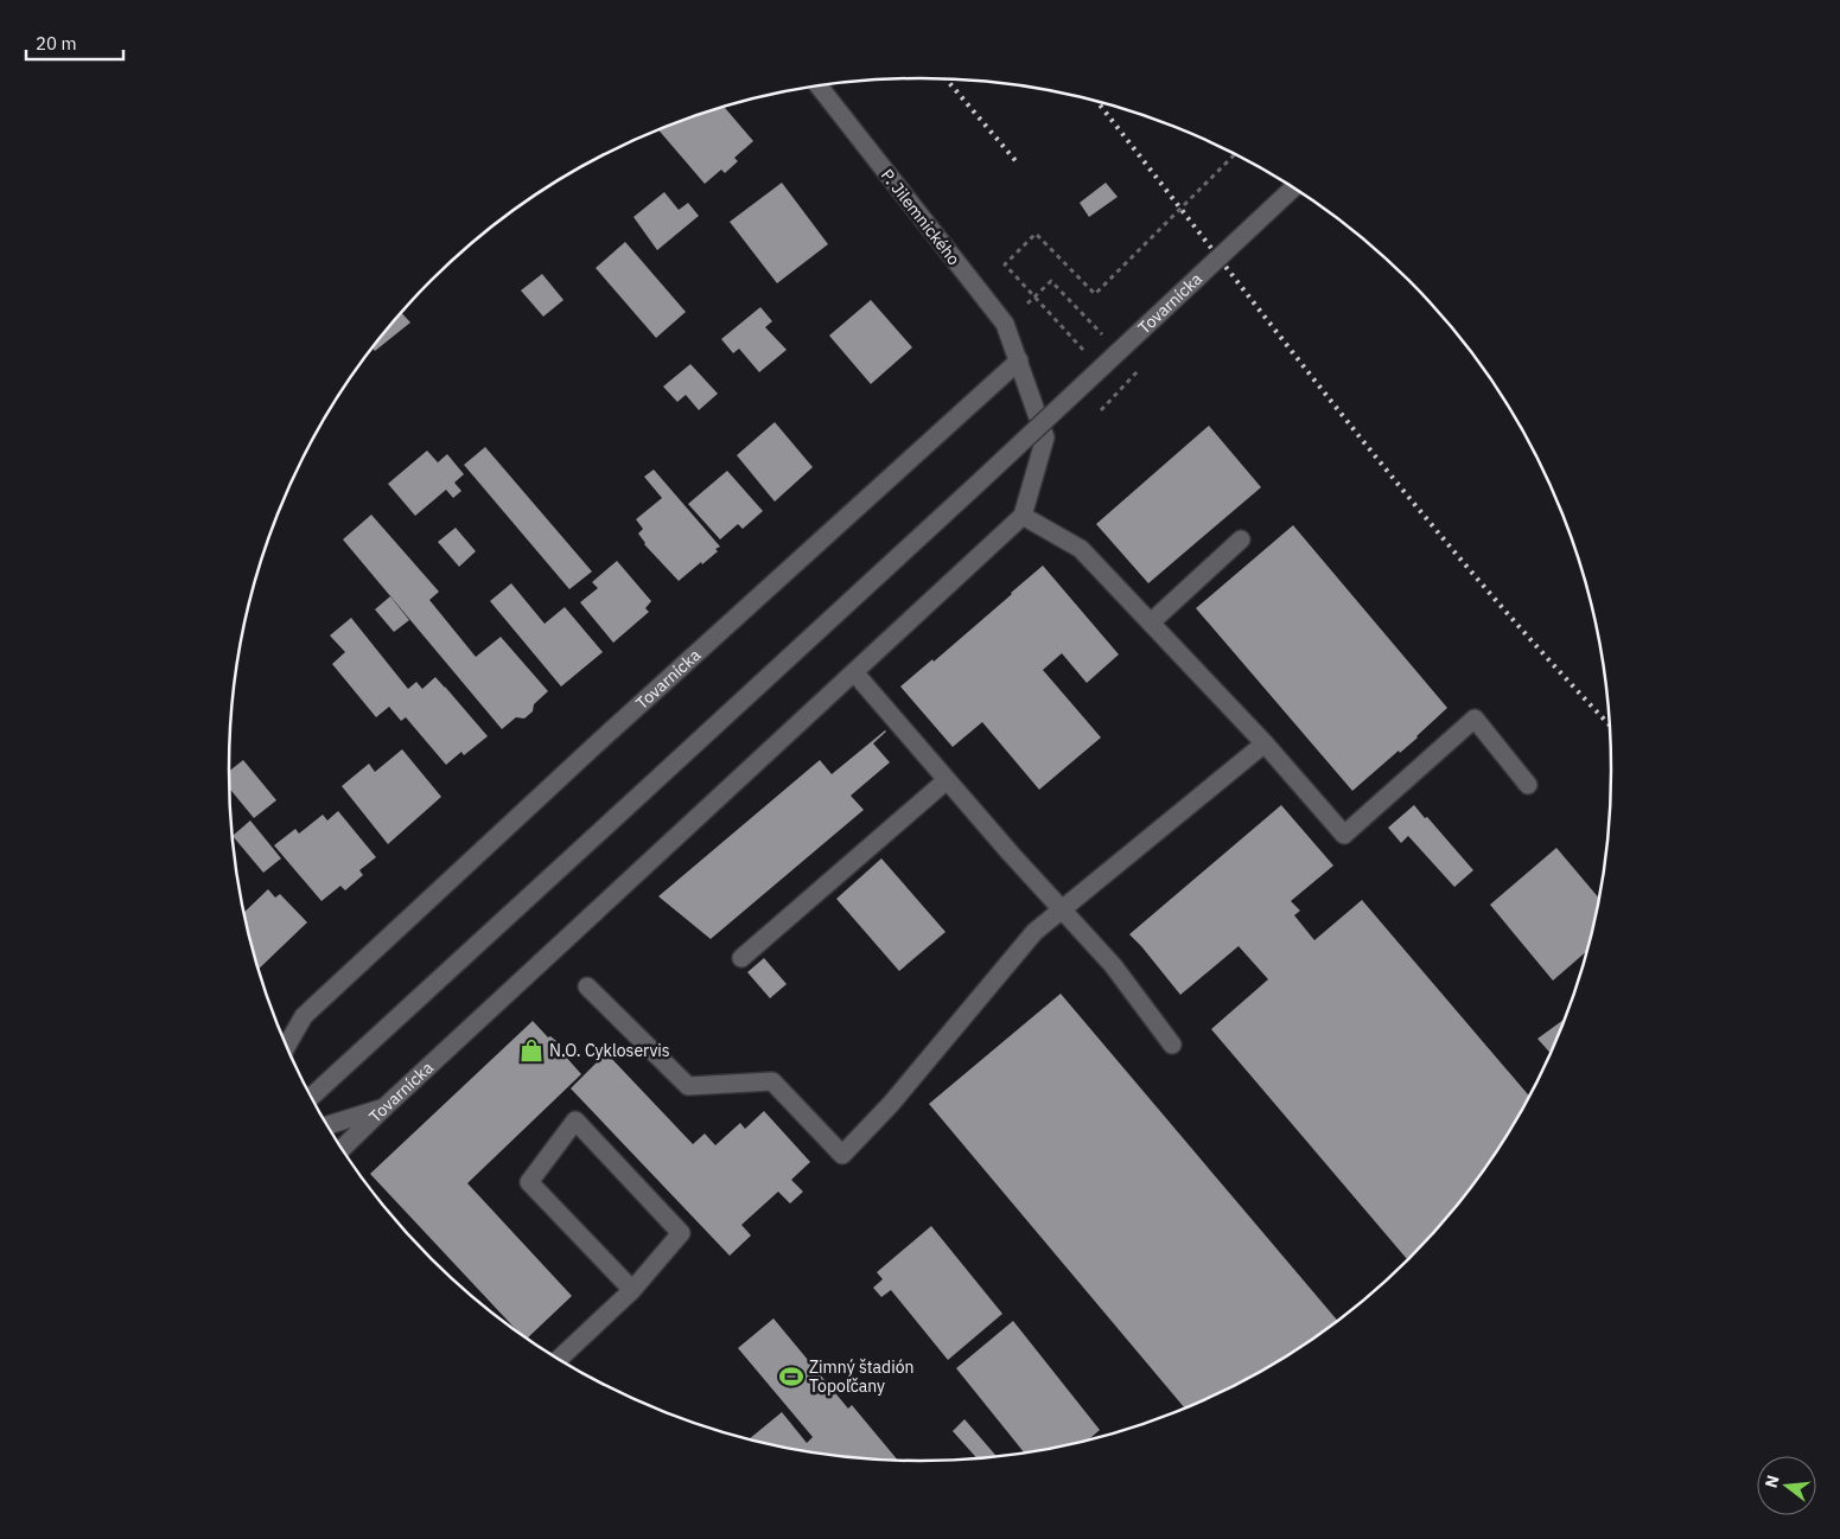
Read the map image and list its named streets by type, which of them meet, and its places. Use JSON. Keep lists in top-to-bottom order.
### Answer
{
  "streets": {
    "street": ["P. Jilemnického", "Tovarnícka"]
  },
  "crossings": [
    ["P. Jilemnického", "Tovarnícka"]
  ],
  "places": {
    "shop": ["N.O. Cykloservis"],
    "sports": ["Zimný štadión Topoľčany"]
  },
  "scale_bar": "20 m",
  "north": "left"
}
